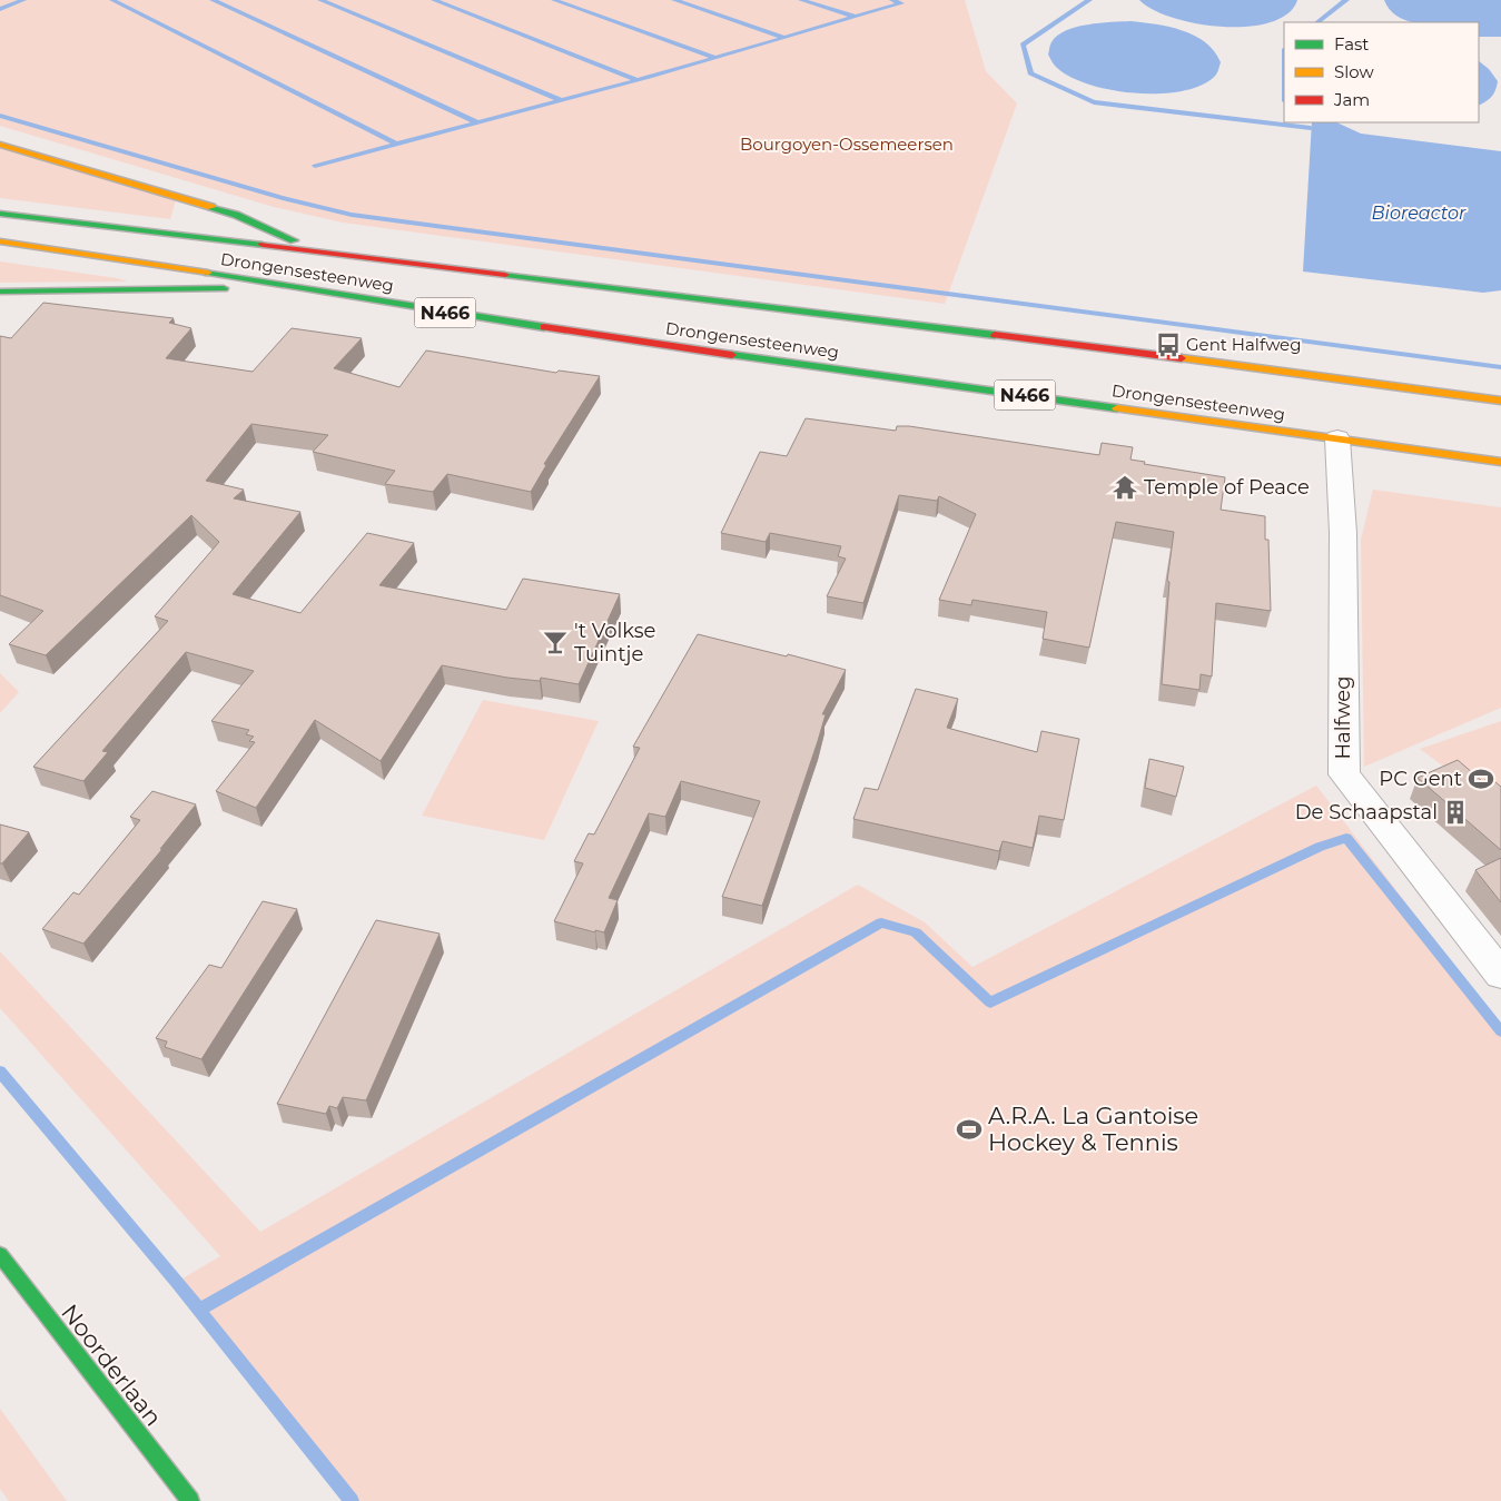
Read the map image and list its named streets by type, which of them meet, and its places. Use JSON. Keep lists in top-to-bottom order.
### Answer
{
  "streets": {
    "main road": ["Drongensesteenweg", "N466", "Noorderlaan"],
    "street": ["Halfweg"]
  },
  "crossings": [
    ["Drongensesteenweg", "Halfweg"]
  ],
  "water": ["Bioreactor"],
  "parks": ["Bourgoyen-Ossemeersen"],
  "places": {
    "bus stop": ["Gent Halfweg"],
    "temple": ["Temple of Peace"],
    "bar": ["'t Volkse Tuintje"],
    "sports": ["PC Gent", "A.R.A. La Gantoise Hockey & Tennis"],
    "building": ["De Schaapstal"]
  },
  "legend": ["Fast", "Slow", "Jam"]
}
